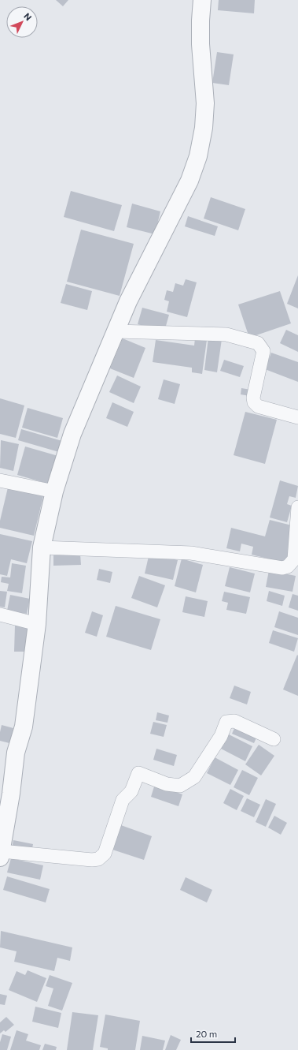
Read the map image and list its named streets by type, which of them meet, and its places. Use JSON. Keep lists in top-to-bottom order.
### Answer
{
  "scale_bar": "20 m",
  "north": "top right"
}
